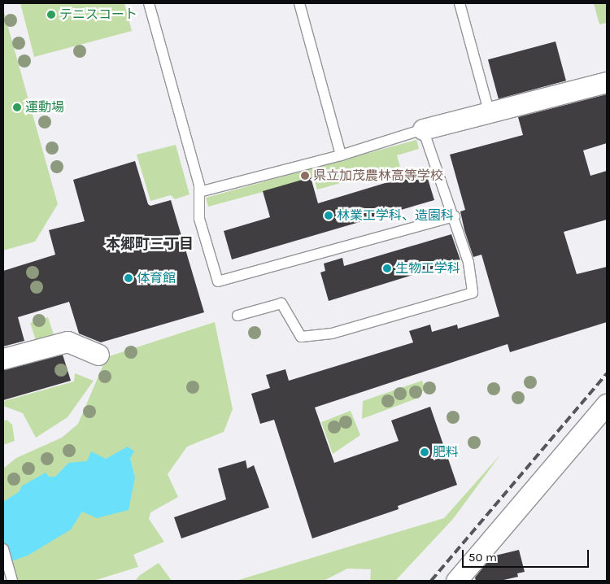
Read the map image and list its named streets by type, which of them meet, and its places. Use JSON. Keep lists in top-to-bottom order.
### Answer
{
  "districts": ["本郷町三丁目"],
  "places": [
    "テニスコート",
    "運動場",
    "県立加茂農林高等学校",
    "林業工学科、造園科",
    "生物工学科",
    "体育館",
    "肥料"
  ],
  "scale_bar": "50 m"
}
